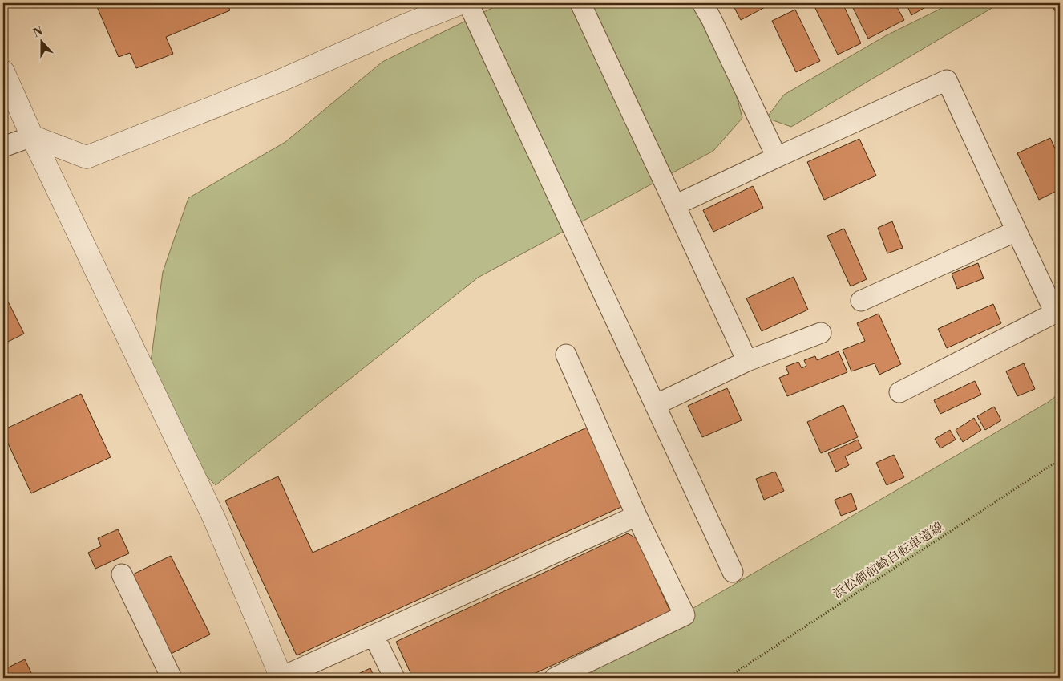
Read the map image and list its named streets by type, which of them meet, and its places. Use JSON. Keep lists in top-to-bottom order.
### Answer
{
  "streets": {
    "path": ["浜松御前崎自転車道線"]
  },
  "north": "top"
}
